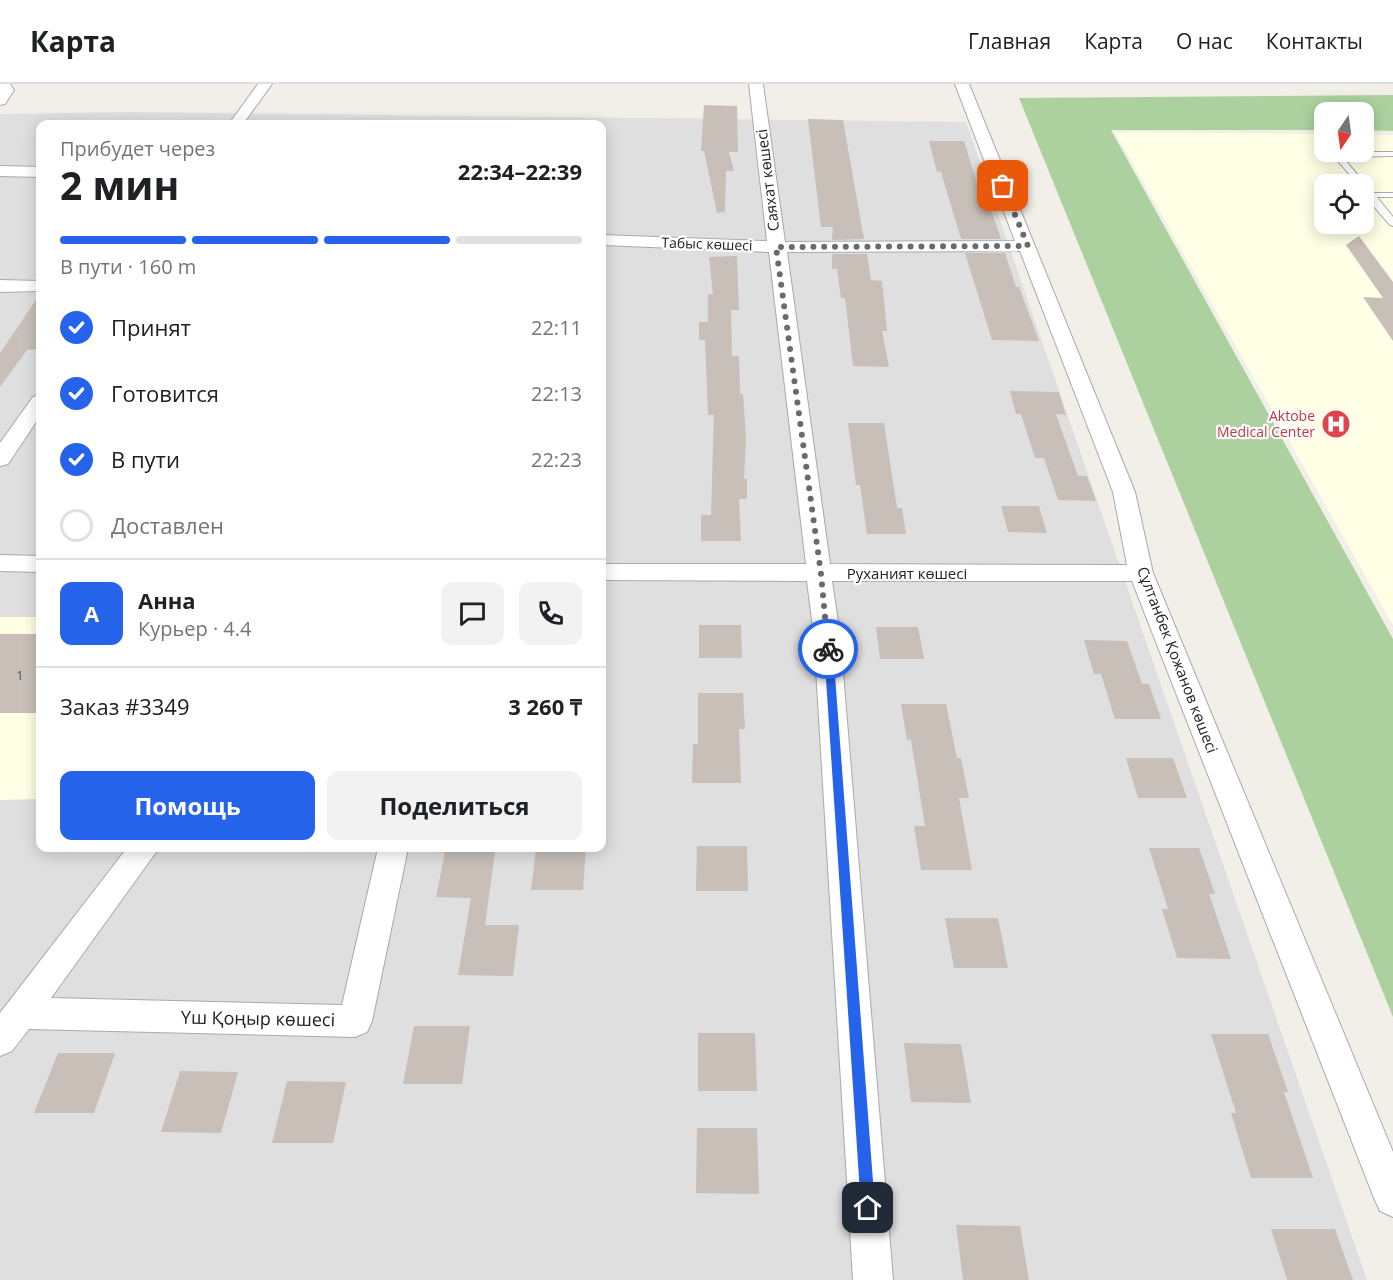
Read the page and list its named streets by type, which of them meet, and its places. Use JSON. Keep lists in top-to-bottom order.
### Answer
{
  "streets": {
    "street": [
      "Саяхат көшесі",
      "Табыс көшесі",
      "Руханият көшесі",
      "Сұлтанбек Қожанов көшесі",
      "Үш Қоңыр көшесі"
    ]
  },
  "crossings": [
    ["Саяхат көшесі", "Табыс көшесі"],
    ["Саяхат көшесі", "Руханият көшесі"],
    ["Табыс көшесі", "Сұлтанбек Қожанов көшесі"],
    ["Руханият көшесі", "Сұлтанбек Қожанов көшесі"]
  ],
  "places": {
    "hospital": ["Aktobe Medical Center"]
  },
  "house_numbers": ["1"],
  "north": "bottom",
  "page": {
    "header": "Карта",
    "nav": [
      "Главная",
      "Карта",
      "О нас",
      "Контакты"
    ],
    "heading": ["2 мин", "Прибудет через", "22:34–22:39"],
    "panel": [
      "Анна",
      "Курьер · 4.4",
      "Заказ #3349",
      "3 260 ₸"
    ],
    "bar": "В пути · 160 m",
    "list": [
      ["Принят", "22:11"],
      ["Готовится", "22:13"],
      ["В пути", "22:23"],
      "Доставлен"
    ],
    "round": "А",
    "buttons": ["Помощь", "Поделиться"]
  }
}
